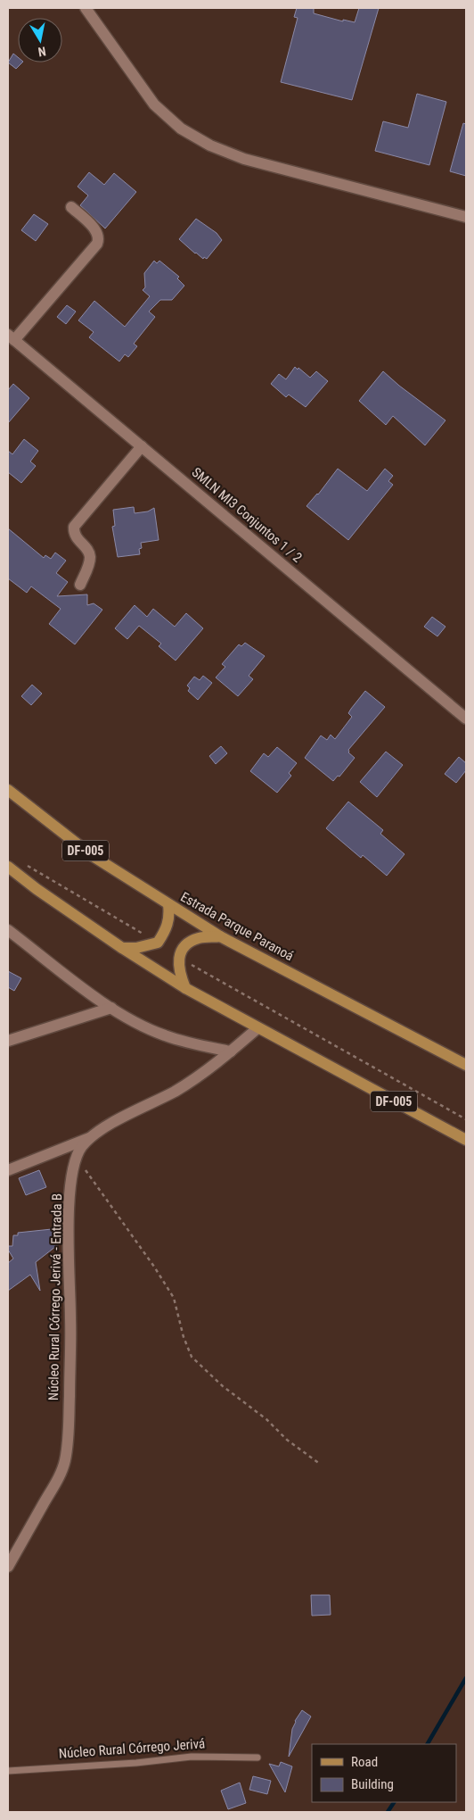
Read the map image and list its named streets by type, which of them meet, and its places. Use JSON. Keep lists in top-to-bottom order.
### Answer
{
  "streets": {
    "main road": ["DF-005", "Estrada Parque Paranoá"],
    "street": ["SMLN MI3 Conjuntos 1 / 2", "Núcleo Rural Córrego Jerivá - Entrada B"],
    "lane": ["Núcleo Rural Córrego Jerivá"]
  },
  "crossings": [
    ["DF-005", "Núcleo Rural Córrego Jerivá - Entrada B"]
  ],
  "legend": ["Road", "Building"],
  "north": "bottom"
}
